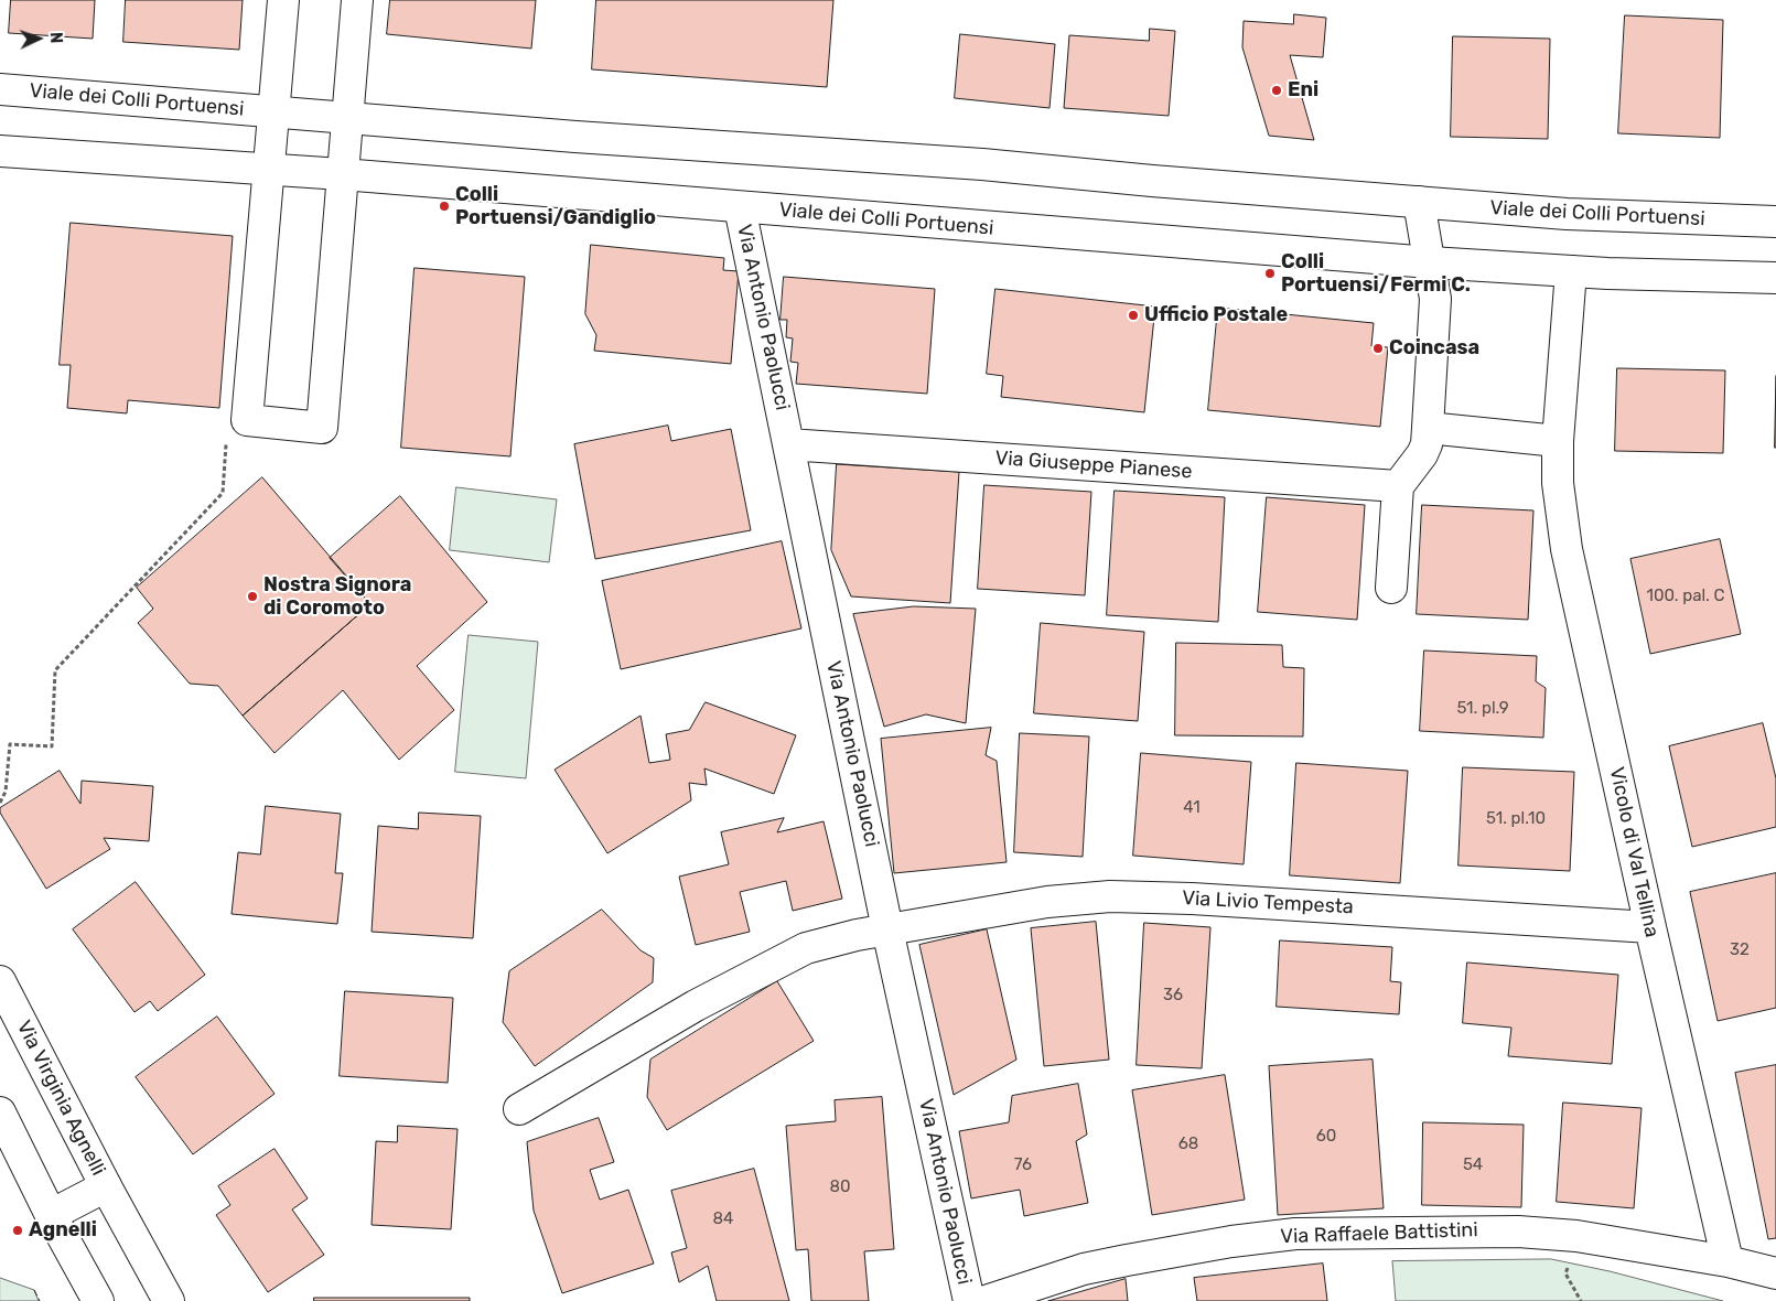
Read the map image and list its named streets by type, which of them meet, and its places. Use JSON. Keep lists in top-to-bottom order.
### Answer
{
  "streets": {
    "street": [
      "Viale dei Colli Portuensi",
      "Via Antonio Paolucci",
      "Via Giuseppe Pianese",
      "Vicolo di Val Tellina",
      "Via Livio Tempesta",
      "Via Virginia Agnelli",
      "Via Raffaele Battistini"
    ]
  },
  "crossings": [
    ["Viale dei Colli Portuensi", "Via Antonio Paolucci"],
    ["Viale dei Colli Portuensi", "Vicolo di Val Tellina"],
    ["Via Antonio Paolucci", "Via Giuseppe Pianese"],
    ["Via Antonio Paolucci", "Via Livio Tempesta"],
    ["Vicolo di Val Tellina", "Via Livio Tempesta"],
    ["Vicolo di Val Tellina", "Via Raffaele Battistini"]
  ],
  "places": [
    "Eni",
    "Colli Portuensi/Gandiglio",
    "Colli Portuensi/Fermi C.",
    "Ufficio Postale",
    "Coincasa",
    "Nostra Signora di Coromoto",
    "Agnelli"
  ],
  "house_numbers": [
    "100. pal. C",
    "51. pl.9",
    "41",
    "51. pl.10",
    "32",
    "36",
    "60",
    "68",
    "76",
    "54",
    "80",
    "84"
  ],
  "north": "right"
}
